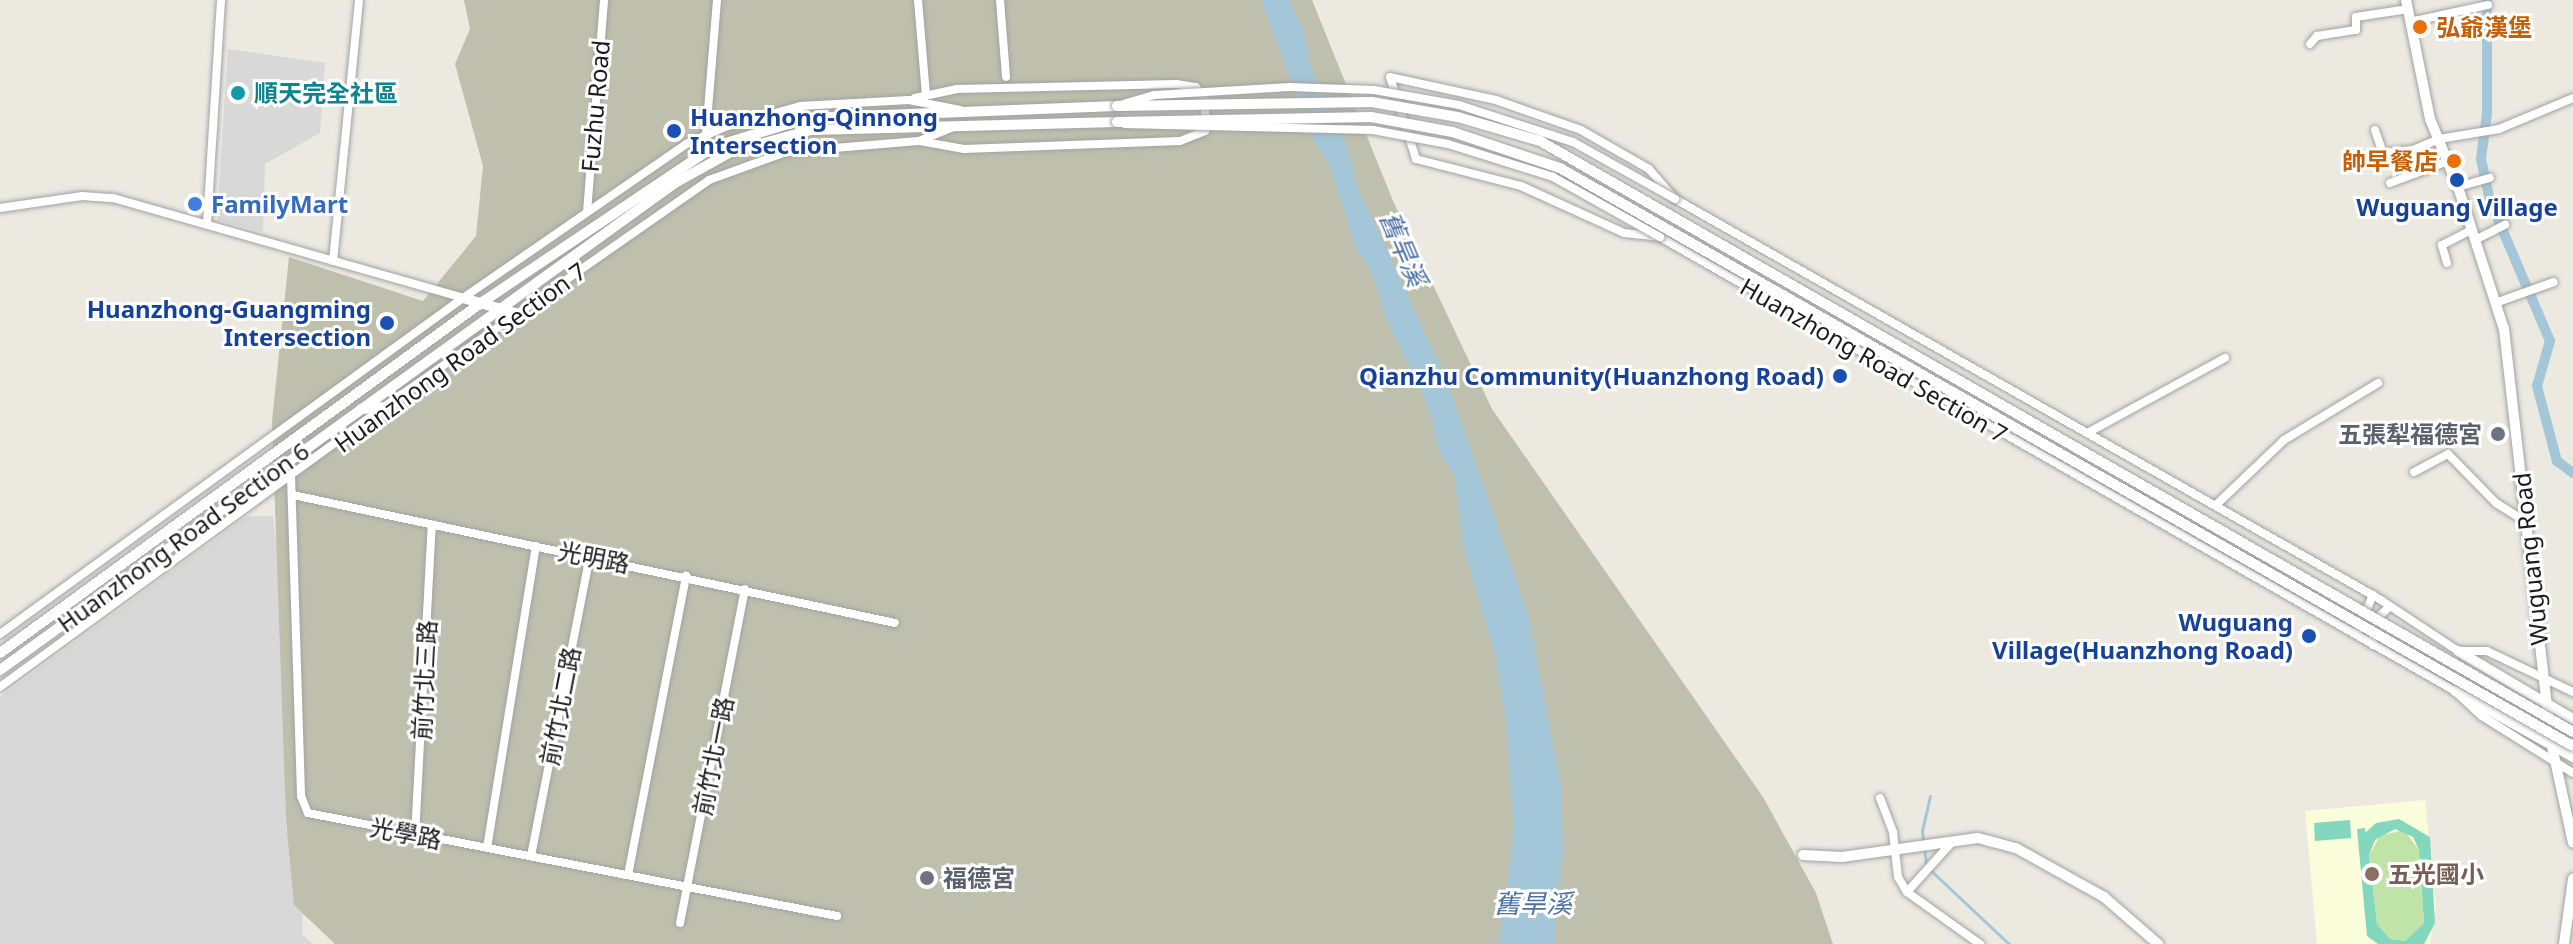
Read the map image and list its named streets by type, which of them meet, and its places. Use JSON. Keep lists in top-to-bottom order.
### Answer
{
  "streets": {
    "street": [
      "Fuzhu Road",
      "Huanzhong Road Section 7",
      "Huanzhong Road Section 6",
      "光明路",
      "Wuguang Road",
      "前竹北三路",
      "前竹北二路",
      "前竹北一路",
      "光學路"
    ]
  },
  "crossings": [
    ["Fuzhu Road", "Huanzhong Road Section 6"],
    ["Huanzhong Road Section 7", "Huanzhong Road Section 6"],
    ["Huanzhong Road Section 7", "Wuguang Road"],
    ["Huanzhong Road Section 7", "光學路"],
    ["光明路", "前竹北三路"],
    ["光明路", "前竹北二路"],
    ["光明路", "前竹北一路"],
    ["光明路", "光學路"],
    ["前竹北三路", "光學路"],
    ["前竹北二路", "光學路"],
    ["前竹北一路", "光學路"]
  ],
  "water": ["舊旱溪"],
  "places": [
    "弘爺漢堡",
    "順天完全社區",
    "Huanzhong-Qinnong Intersection",
    "帥早餐店",
    "Wuguang Village",
    "FamilyMart",
    "Huanzhong-Guangming Intersection",
    "Qianzhu Community(Huanzhong Road)",
    "五張犁福德宮",
    "Wuguang Village(Huanzhong Road)",
    "五光國小",
    "福德宮"
  ]
}
